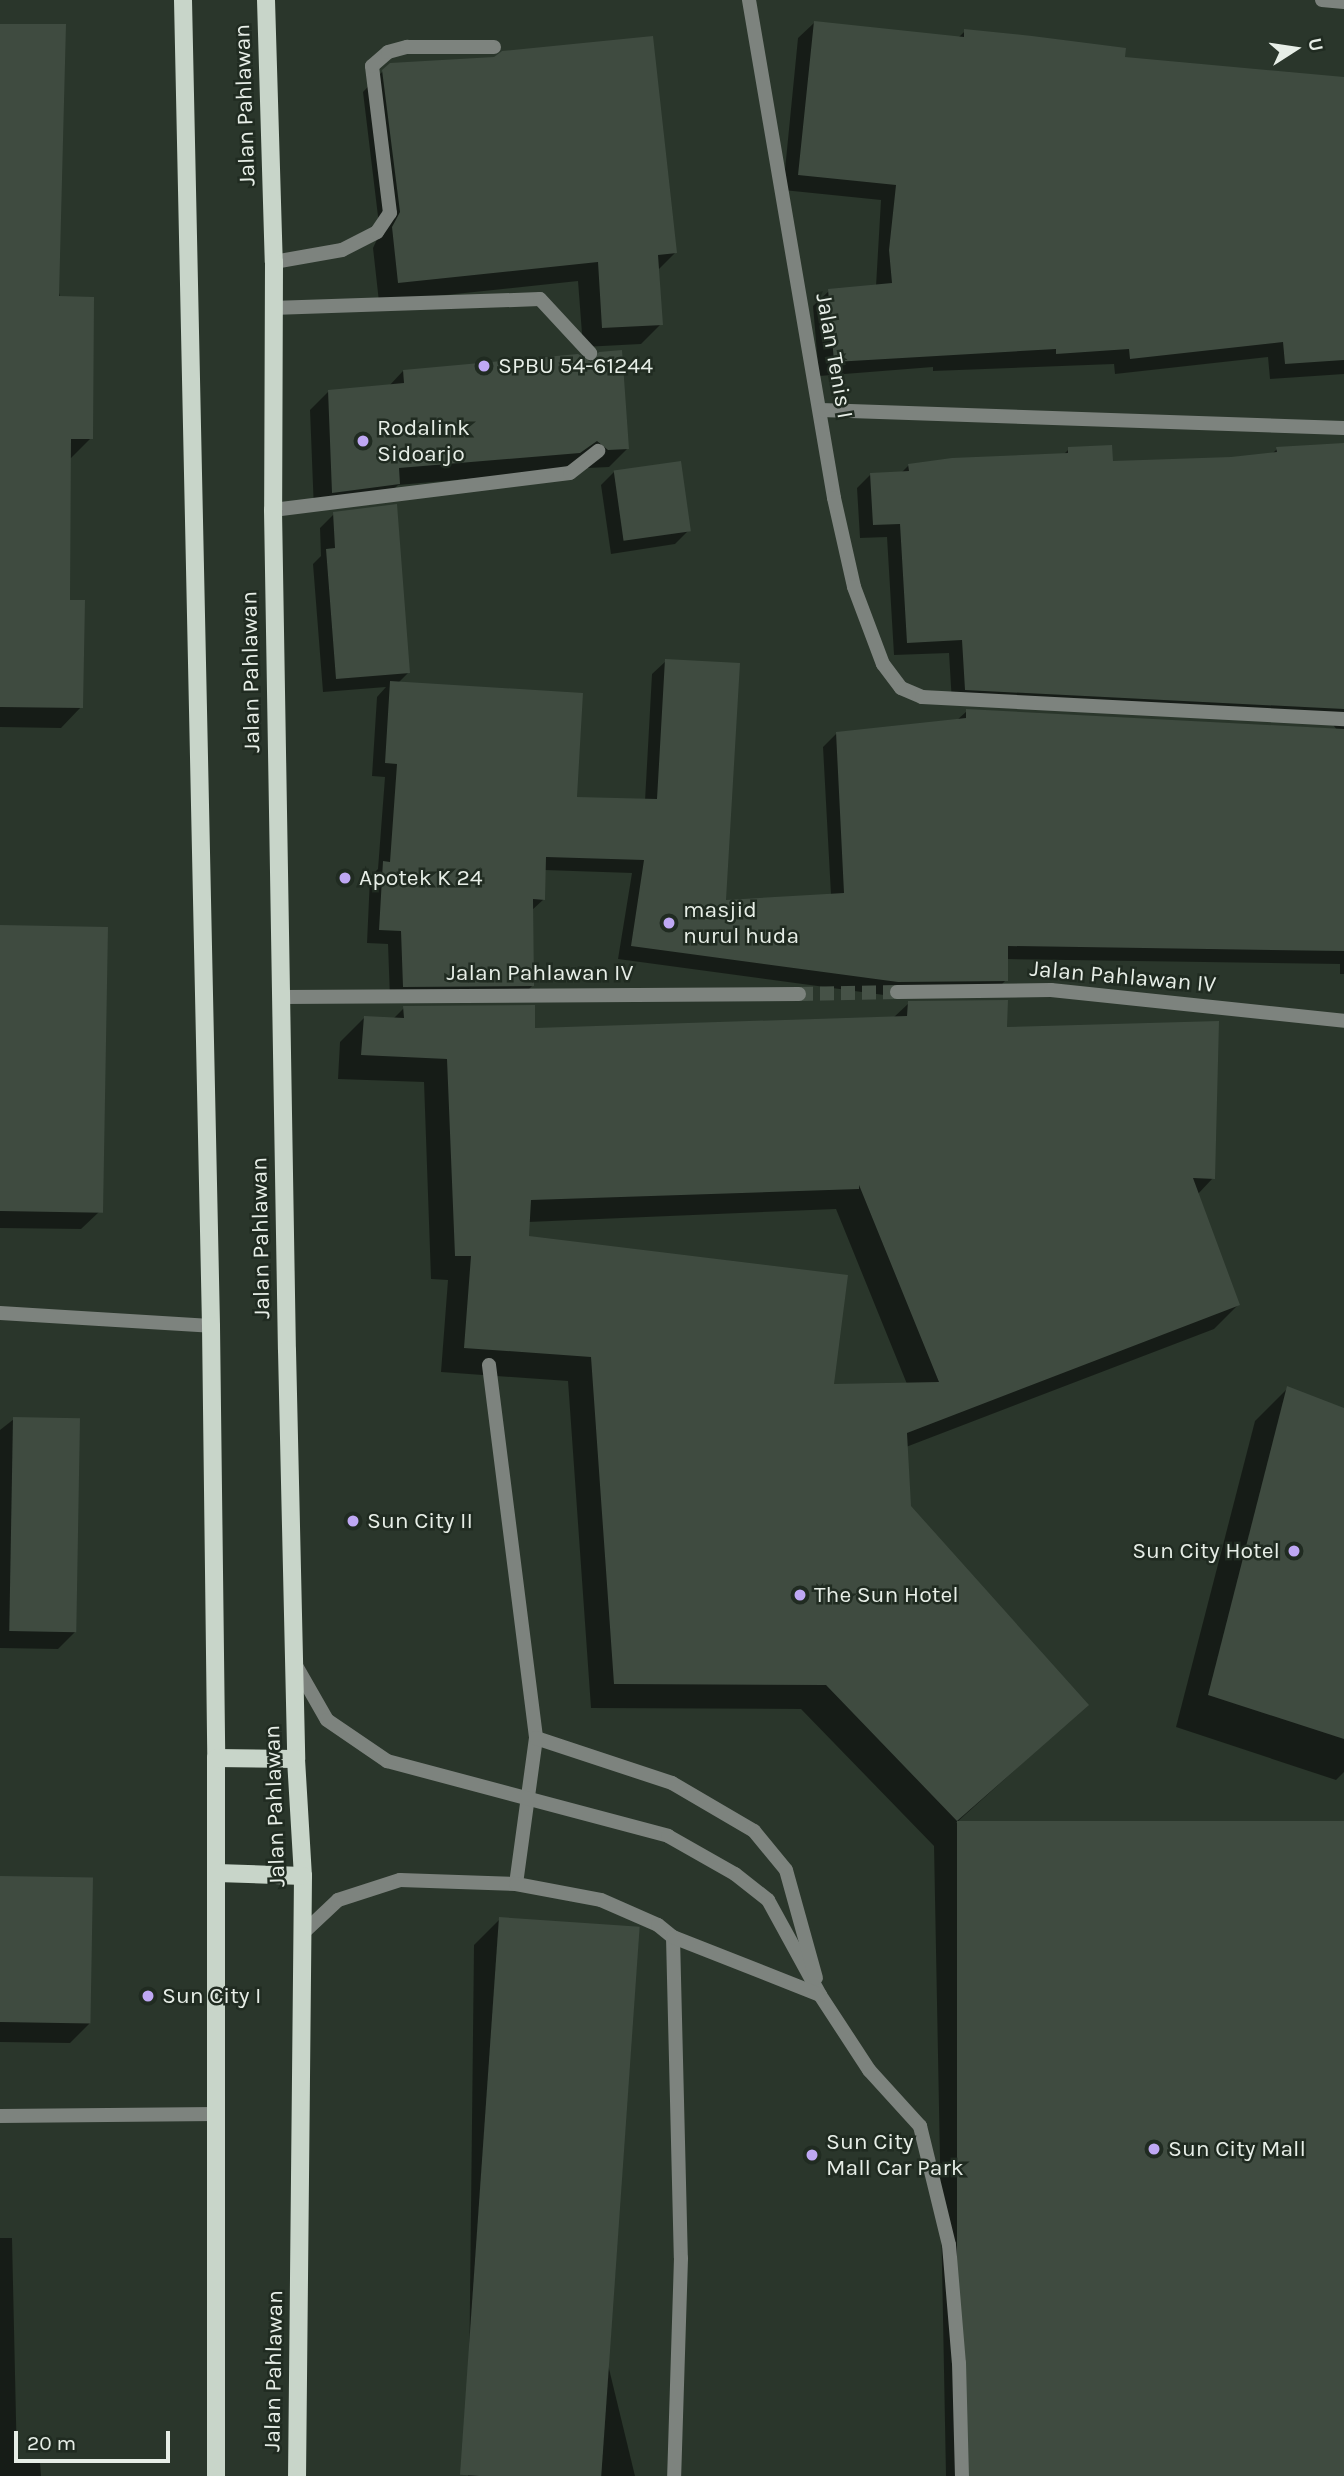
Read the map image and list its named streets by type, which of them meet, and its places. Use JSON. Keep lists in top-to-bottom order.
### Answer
{
  "streets": {
    "main road": ["Jalan Pahlawan"],
    "street": ["Jalan Tenis I", "Jalan Pahlawan IV"]
  },
  "crossings": [
    ["Jalan Pahlawan", "Jalan Pahlawan IV"]
  ],
  "places": [
    "SPBU 54-61244",
    "Rodalink Sidoarjo",
    "Apotek K 24",
    "masjid nurul huda",
    "Sun City II",
    "Sun City Hotel",
    "The Sun Hotel",
    "Sun City I",
    "Sun City Mall",
    "Sun City Mall Car Park"
  ],
  "scale_bar": "20 m",
  "north": "right"
}
